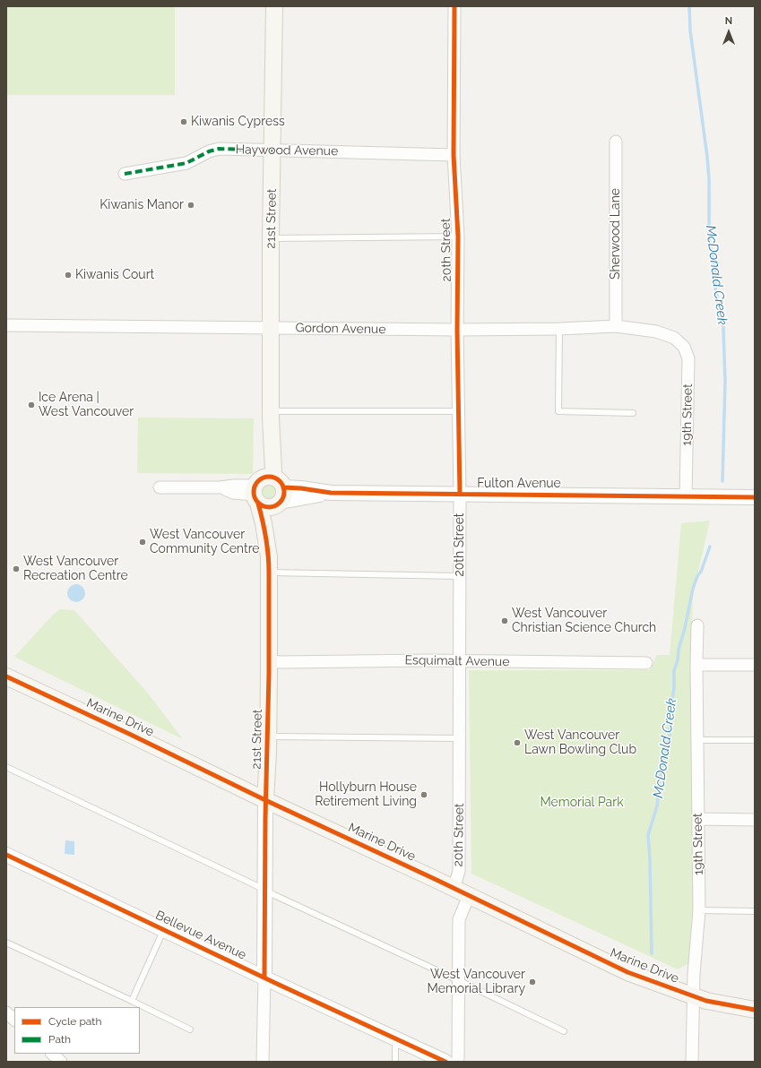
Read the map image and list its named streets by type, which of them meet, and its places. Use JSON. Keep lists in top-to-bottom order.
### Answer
{
  "streets": {
    "main road": ["21st Street", "Marine Drive"],
    "street": [
      "Haywood Avenue",
      "Sherwood Lane",
      "20th Street",
      "Gordon Avenue",
      "19th Street",
      "Fulton Avenue",
      "Esquimalt Avenue",
      "Bellevue Avenue"
    ]
  },
  "crossings": [
    ["Haywood Avenue", "21st Street"],
    ["Haywood Avenue", "20th Street"],
    ["21st Street", "Gordon Avenue"],
    ["21st Street", "Fulton Avenue"],
    ["21st Street", "Esquimalt Avenue"],
    ["21st Street", "Marine Drive"],
    ["21st Street", "Bellevue Avenue"],
    ["Sherwood Lane", "Gordon Avenue"],
    ["20th Street", "Gordon Avenue"],
    ["20th Street", "Fulton Avenue"],
    ["20th Street", "Esquimalt Avenue"],
    ["20th Street", "Marine Drive"],
    ["Gordon Avenue", "19th Street"],
    ["19th Street", "Fulton Avenue"],
    ["19th Street", "Marine Drive"]
  ],
  "water": ["McDonald Creek"],
  "parks": ["Memorial Park"],
  "places": [
    "Kiwanis Cypress",
    "Kiwanis Manor",
    "Kiwanis Court",
    "Ice Arena | West Vancouver",
    "West Vancouver Community Centre",
    "West Vancouver Recreation Centre",
    "West Vancouver Christian Science Church",
    "West Vancouver Lawn Bowling Club",
    "Hollyburn House Retirement Living",
    "West Vancouver Memorial Library"
  ],
  "legend": ["Cycle path", "Path"],
  "north": "top"
}
